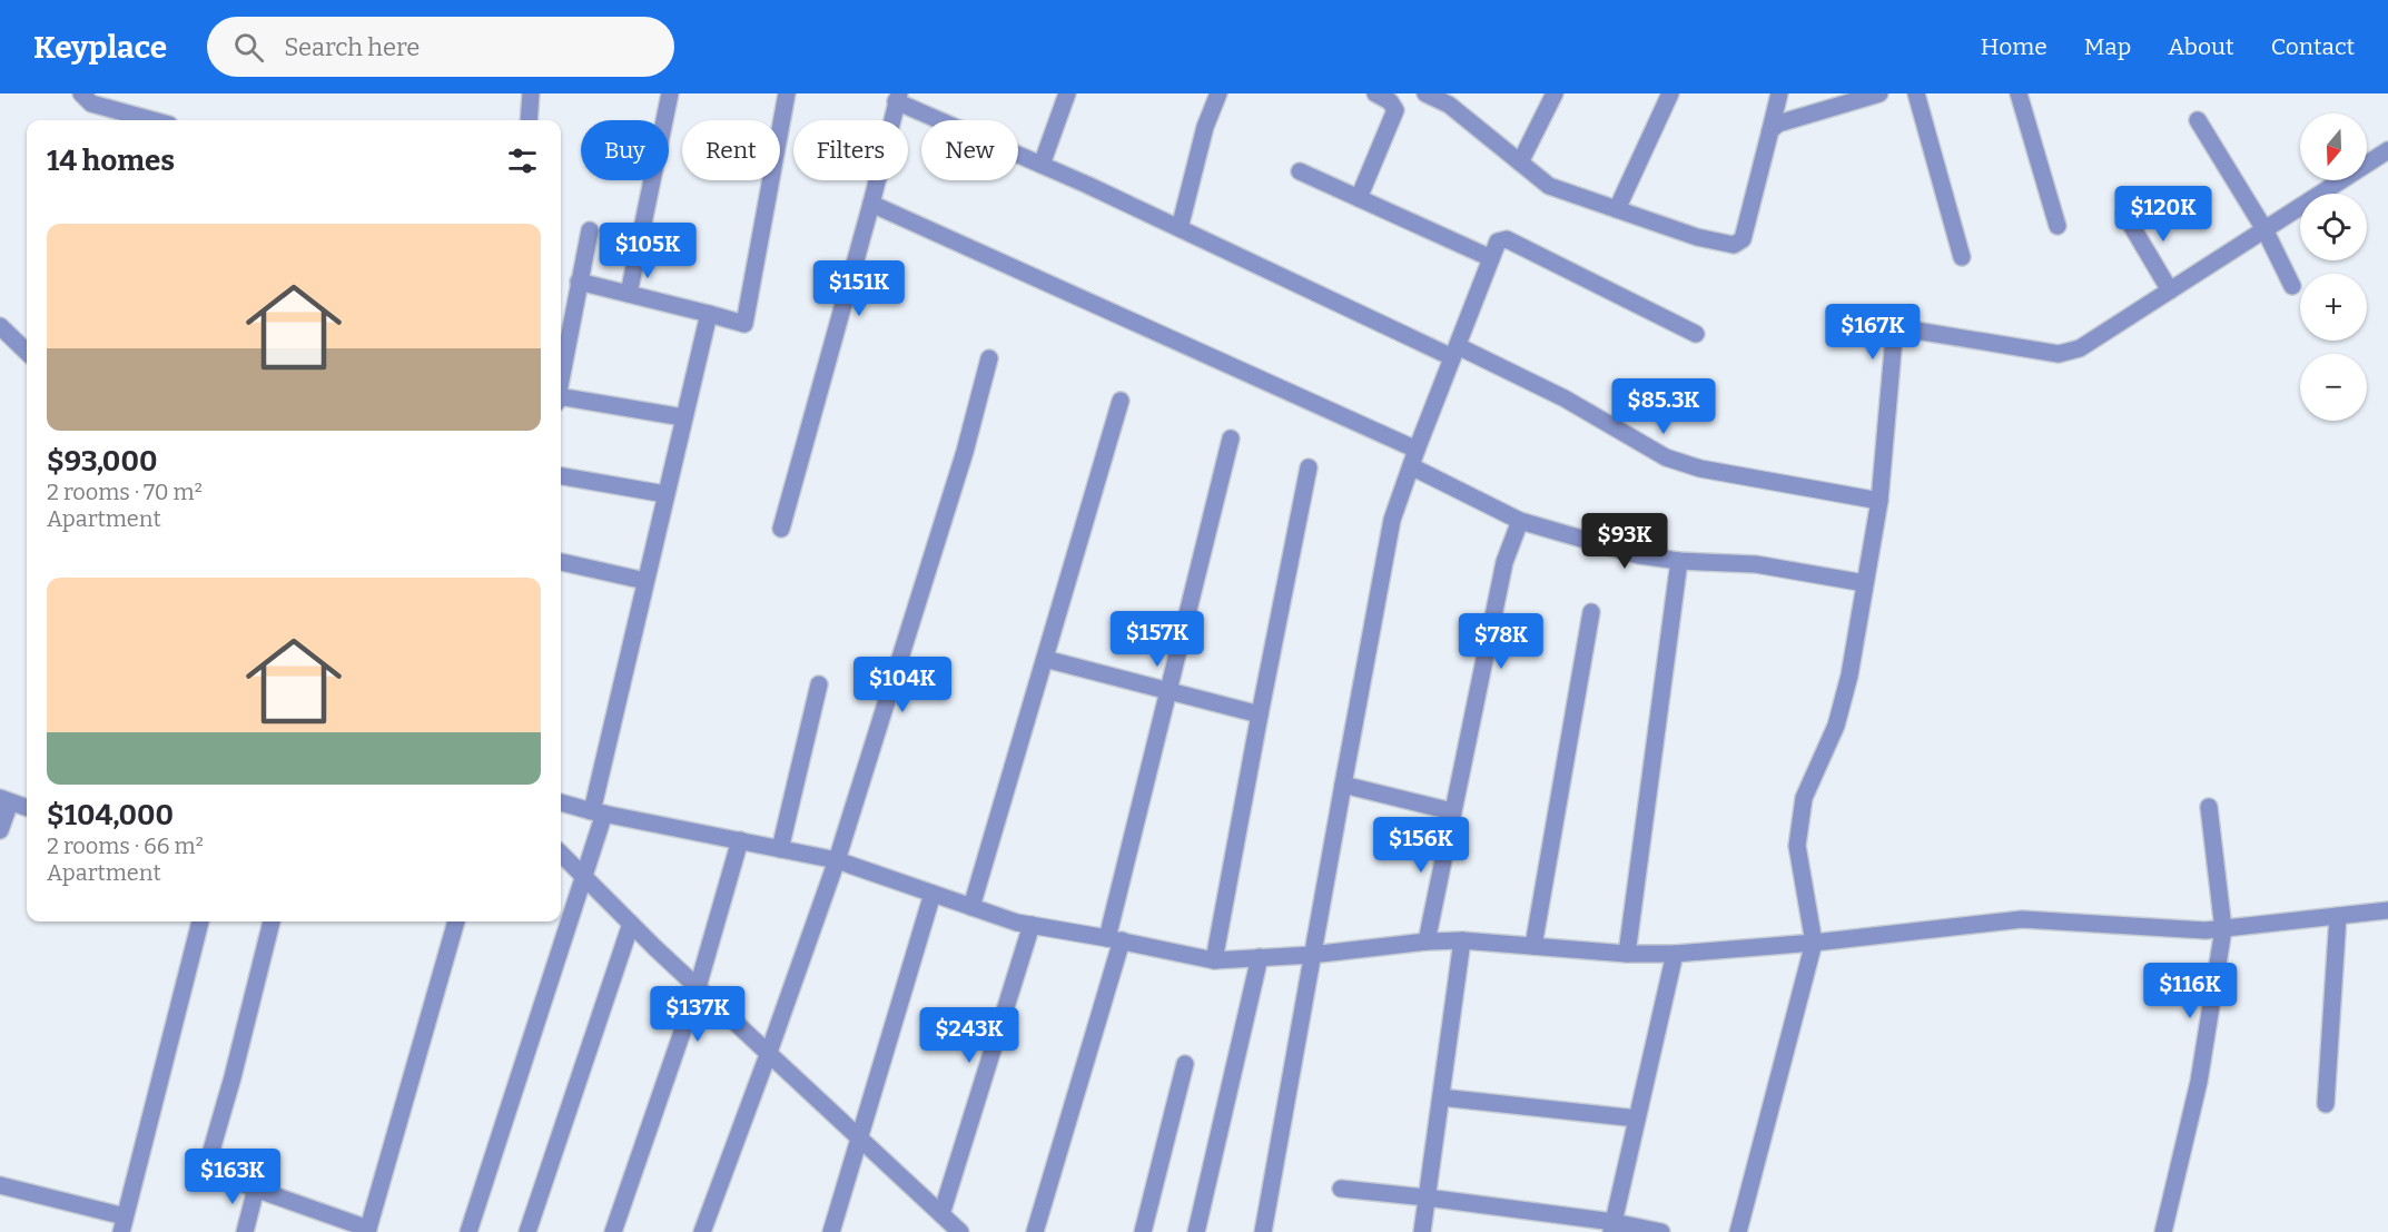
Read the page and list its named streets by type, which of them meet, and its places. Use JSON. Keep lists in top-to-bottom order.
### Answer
{
  "north": "bottom",
  "page": {
    "header": "Keyplace",
    "search": "Search here",
    "nav": [
      "Home",
      "Map",
      "About",
      "Contact"
    ],
    "map_buttons": ["+", "−"],
    "chip": [
      "Buy",
      "Rent",
      "Filters",
      "New"
    ],
    "heading": "14 homes",
    "price": [
      "$120K",
      "$105K",
      "$151K",
      "$167K",
      "$85.3K",
      "$93K",
      "$157K",
      "$78K",
      "$104K",
      "$156K",
      "$116K",
      "$137K",
      "$243K",
      "$163K"
    ],
    "list": [
      {
        "name": "$93,000",
        "note": "2 rooms · 70 m² · Apartment"
      },
      {
        "name": "$104,000",
        "note": "2 rooms · 66 m² · Apartment"
      }
    ]
  }
}
